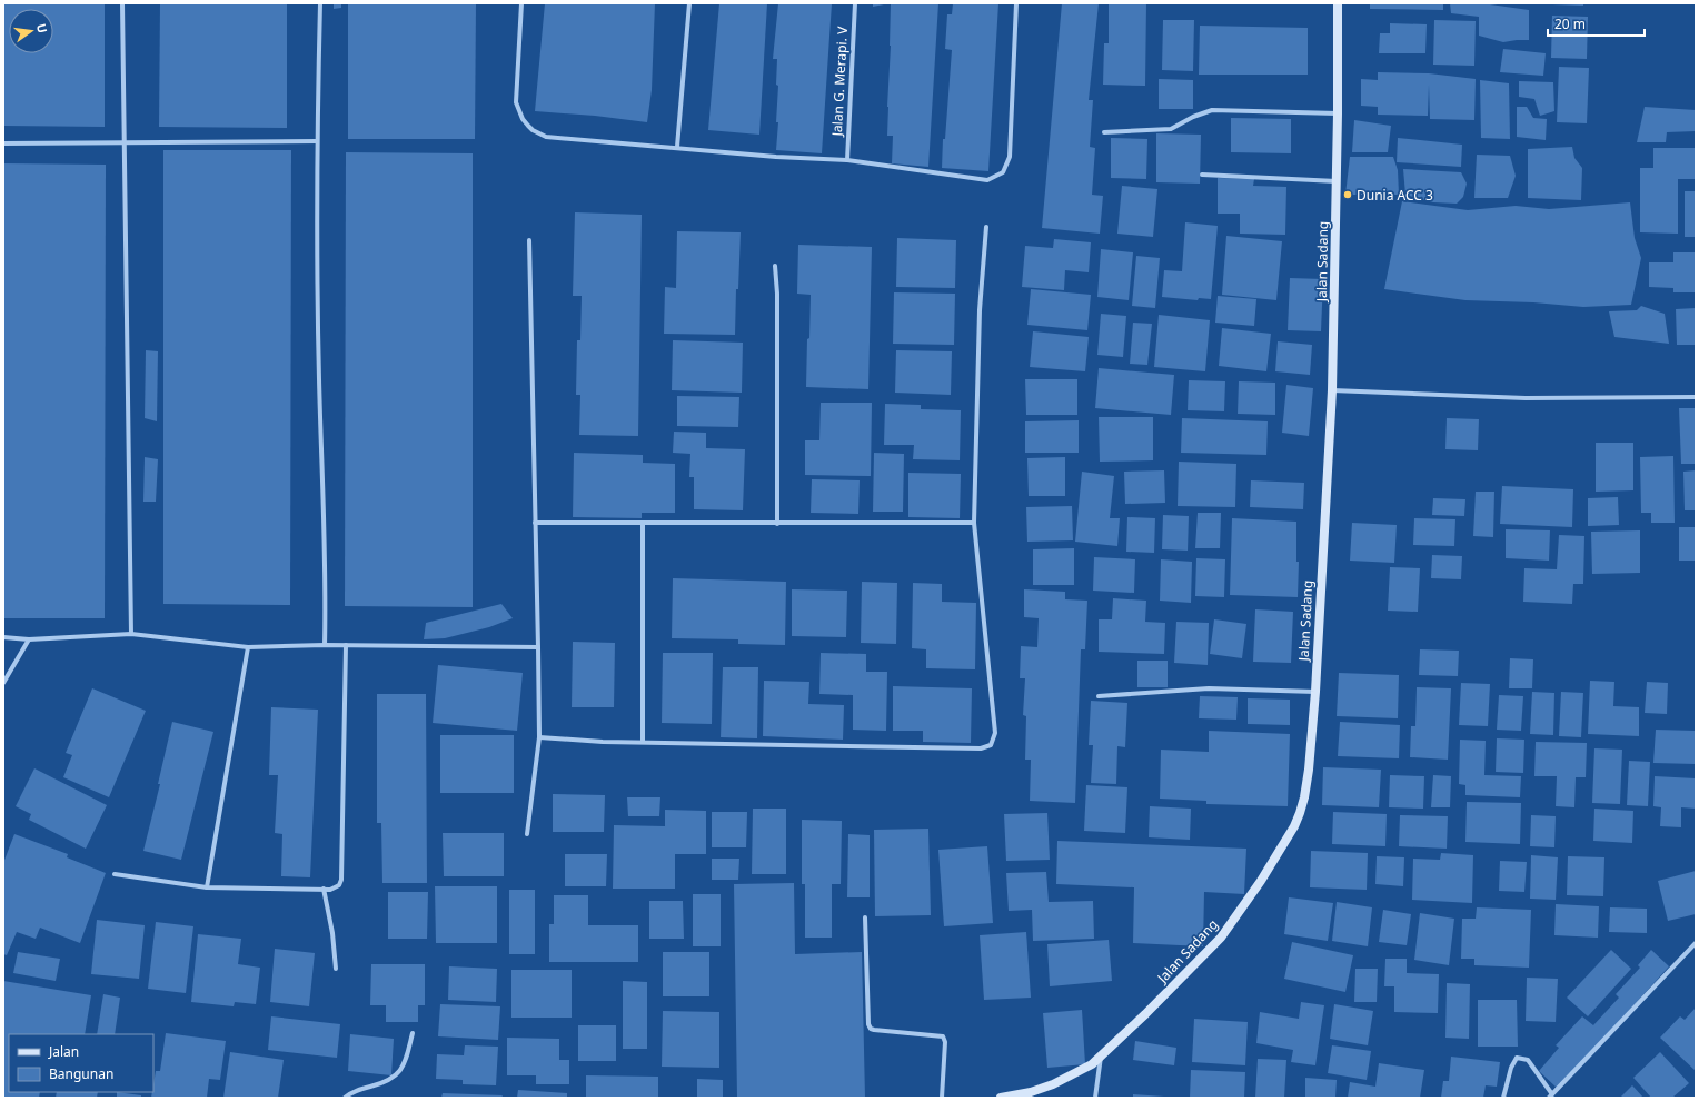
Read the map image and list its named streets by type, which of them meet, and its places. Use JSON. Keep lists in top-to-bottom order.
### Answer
{
  "streets": {
    "street": ["Jalan G. Merapi. V", "Jalan Sadang"]
  },
  "places": ["Dunia ACC 3"],
  "legend": ["Jalan", "Bangunan"],
  "scale_bar": "20 m",
  "north": "right"
}
